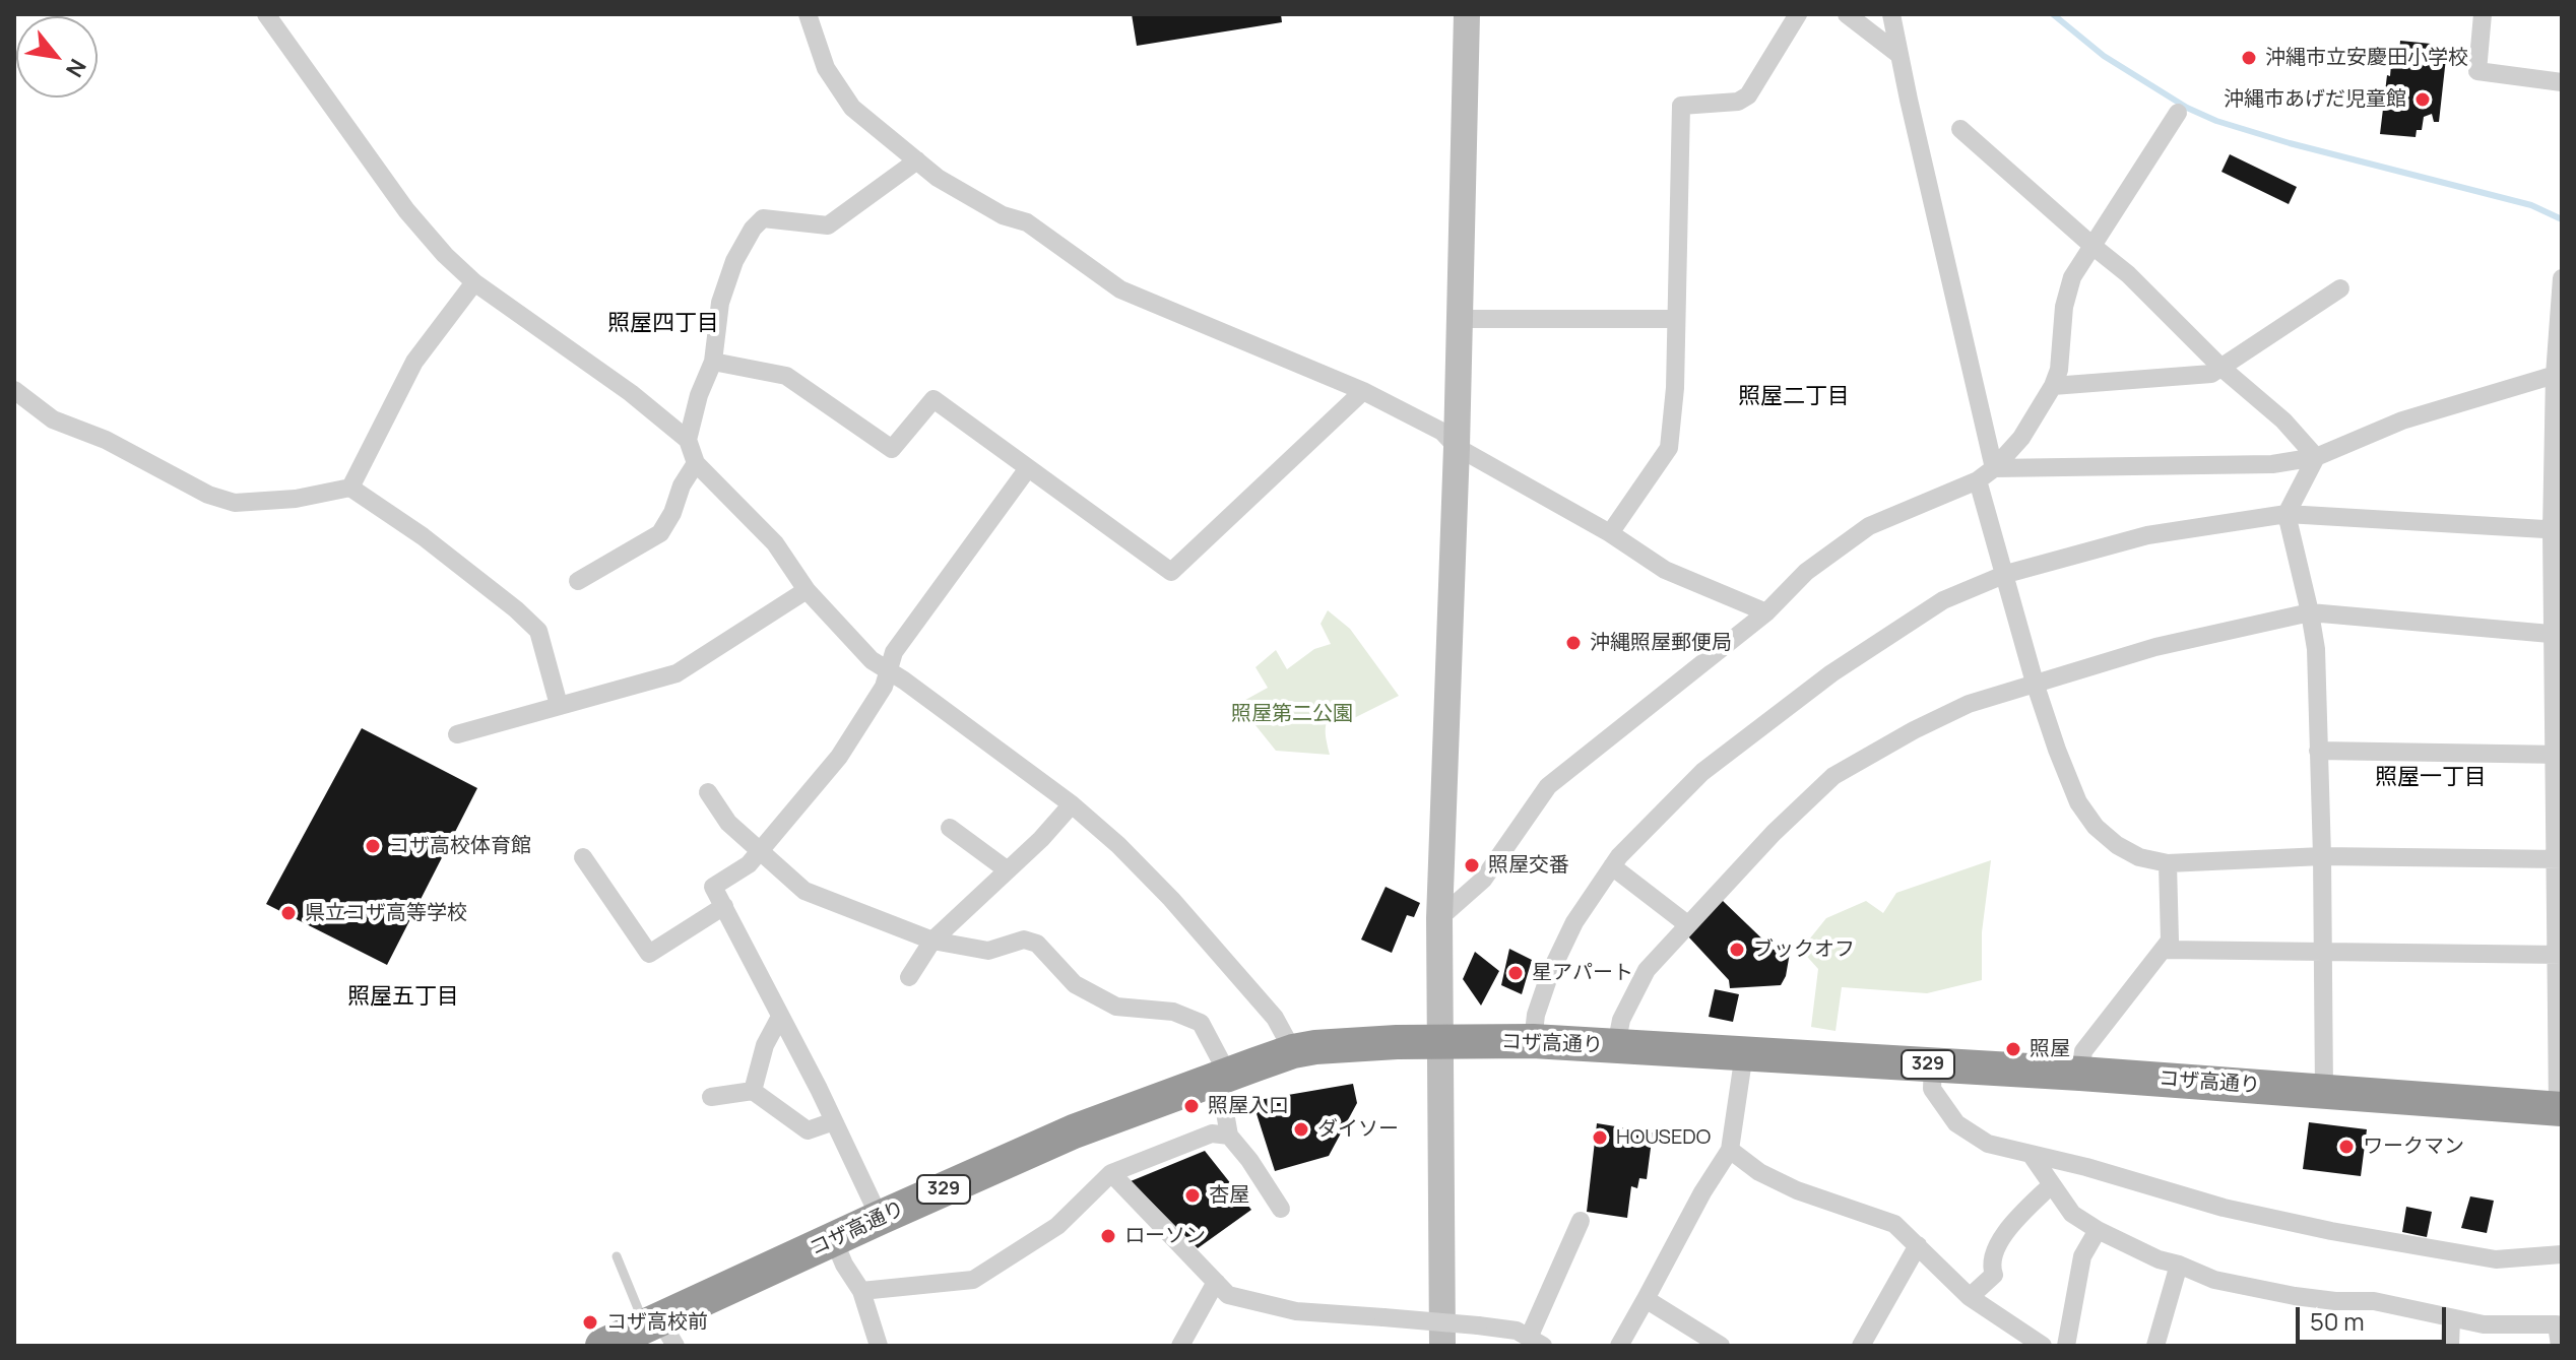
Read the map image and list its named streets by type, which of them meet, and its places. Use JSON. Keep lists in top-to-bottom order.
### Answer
{
  "streets": {
    "highway": ["コザ高通り", "329"]
  },
  "districts": [
    "照屋四丁目",
    "照屋二丁目",
    "照屋一丁目",
    "照屋五丁目"
  ],
  "parks": ["照屋第二公園"],
  "places": [
    "沖縄市立安慶田小学校",
    "沖縄市あげだ児童館",
    "沖縄照屋郵便局",
    "コザ高校体育館",
    "照屋交番",
    "県立コザ高等学校",
    "ブックオフ",
    "星アパート",
    "照屋",
    "照屋入口",
    "ダイソー",
    "HOUSEDO",
    "ワークマン",
    "杏屋",
    "ローソン",
    "コザ高校前"
  ],
  "scale_bar": "50 m",
  "north": "bottom right"
}
